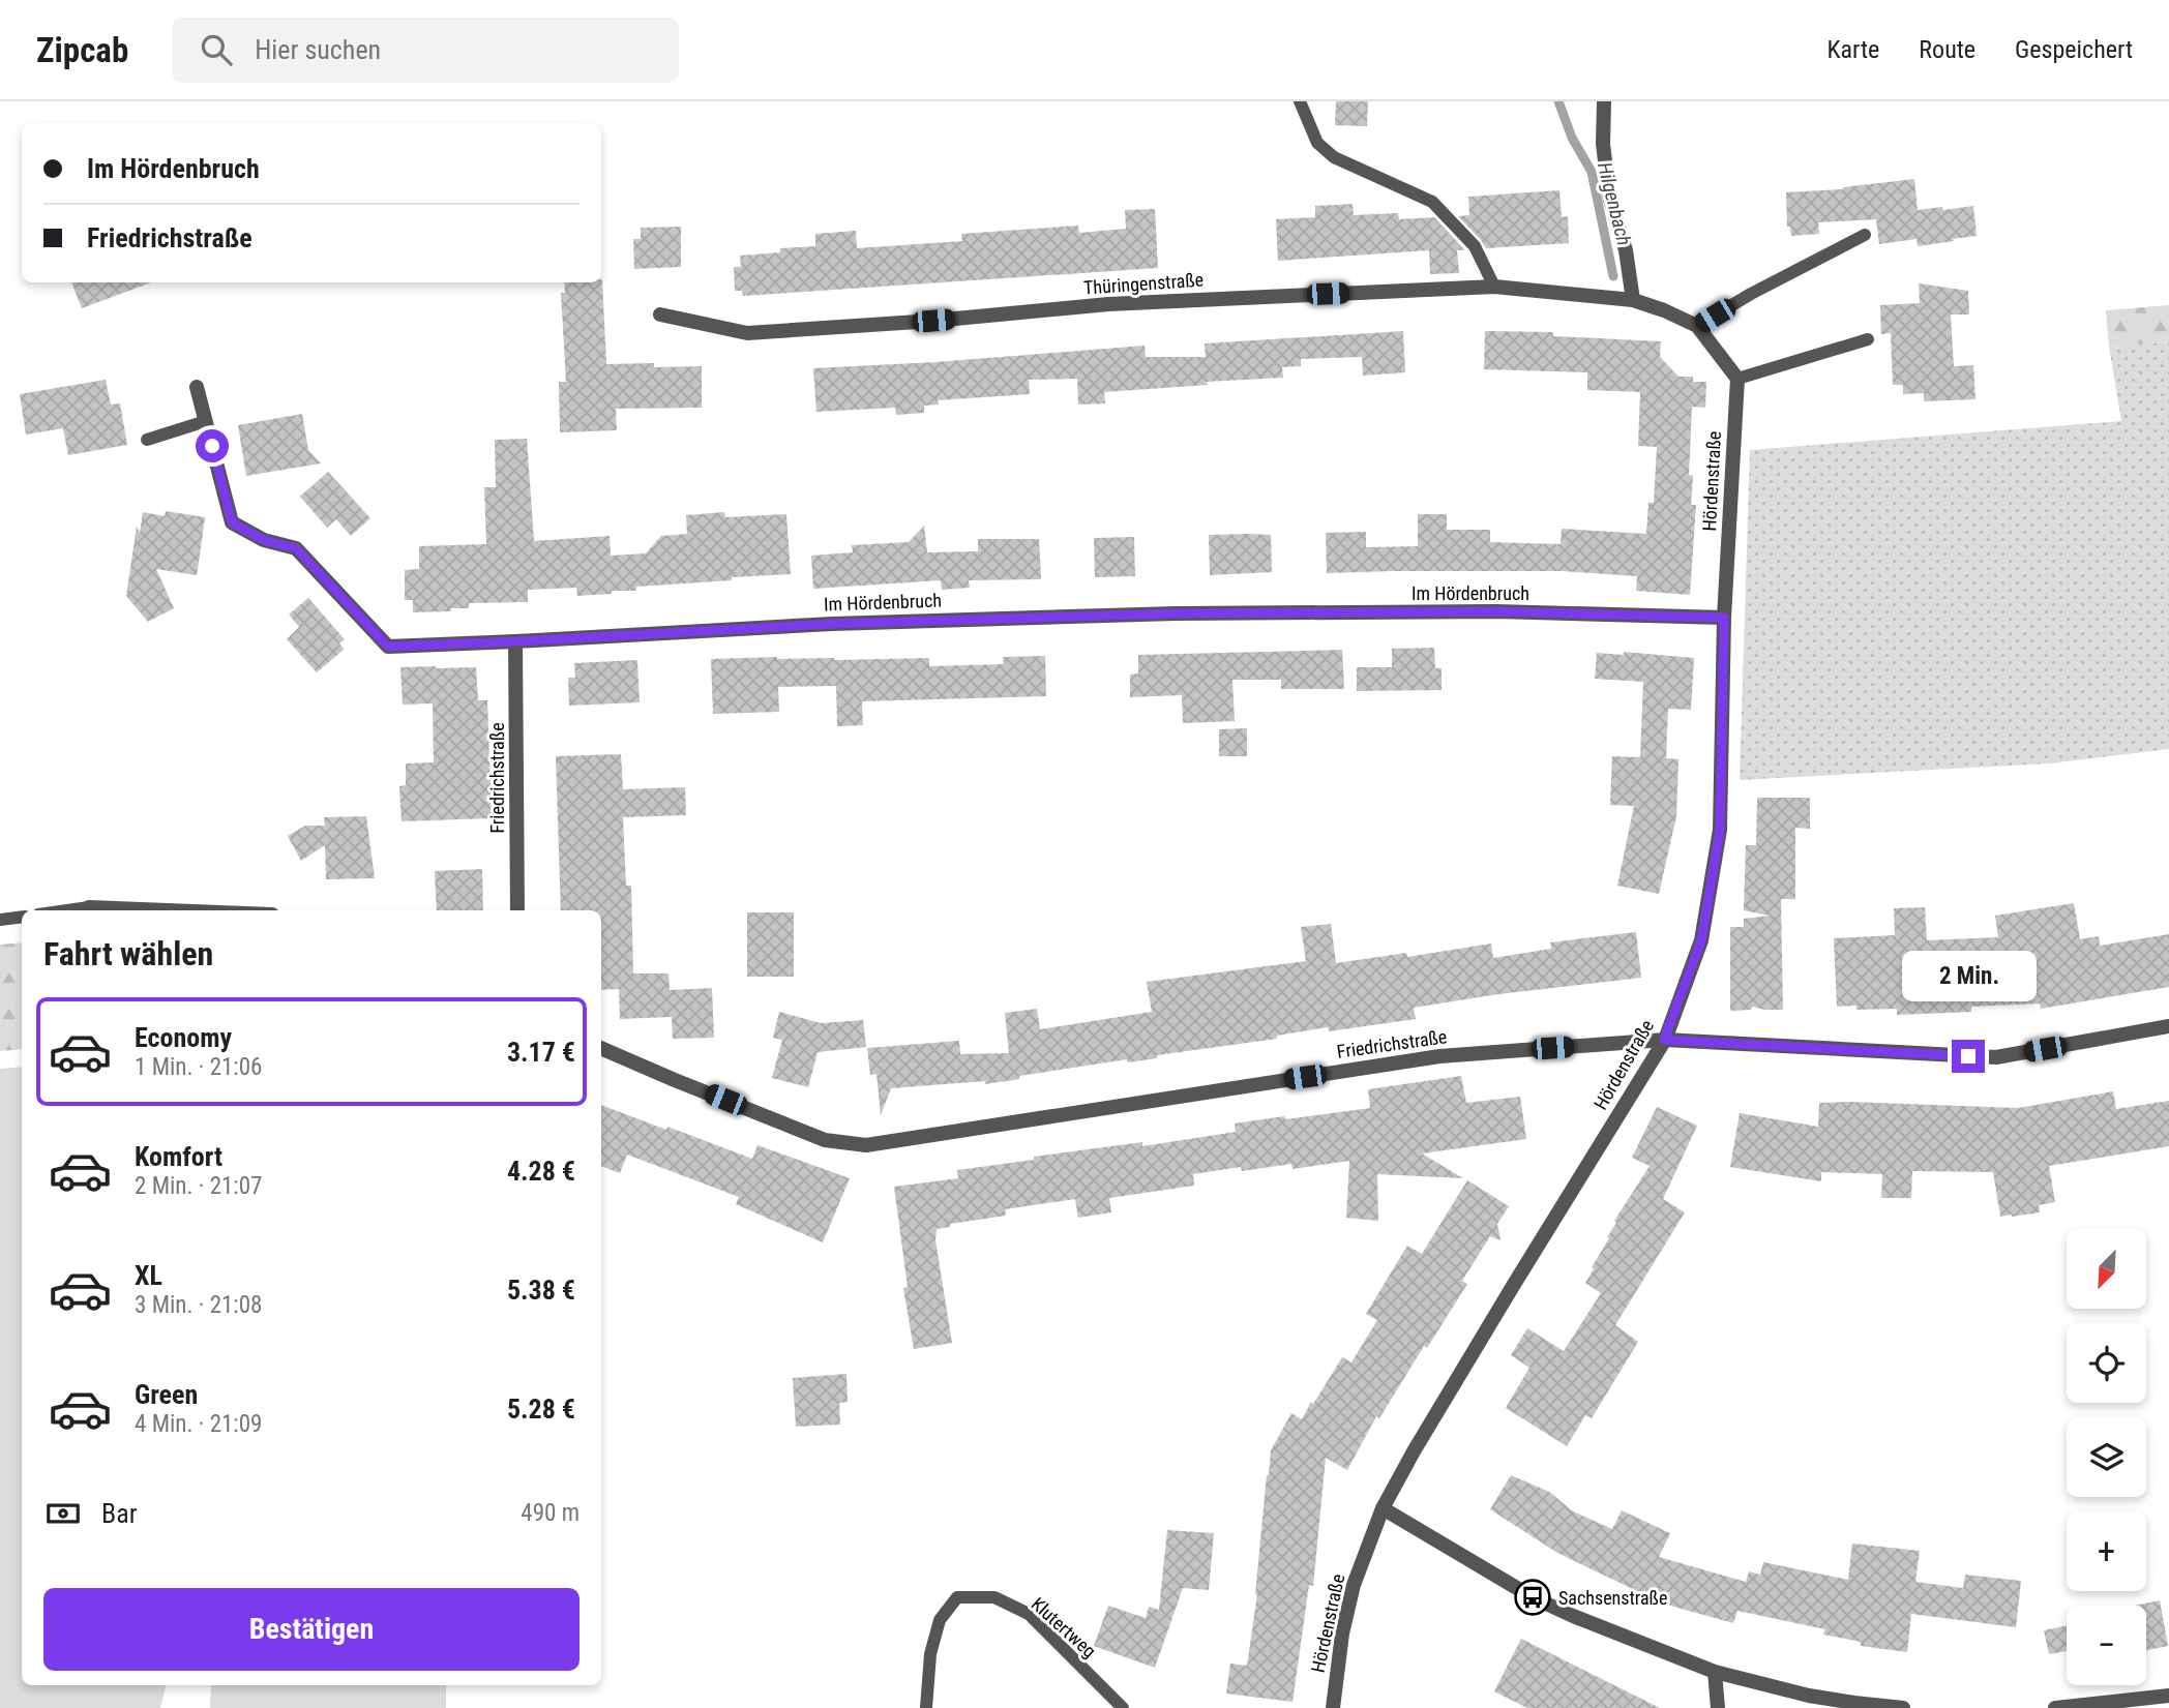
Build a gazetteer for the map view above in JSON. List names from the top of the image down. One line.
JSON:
{"streets":{"street":["Thüringenstraße","Hördenstraße","Im Hördenbruch","Friedrichstraße"],"lane":["Klutertweg"]},"crossings":[["Hördenstraße","Im Hördenbruch"],["Hördenstraße","Friedrichstraße"],["Im Hördenbruch","Friedrichstraße"]],"water":["Hilgenbach"],"places":{"bus stop":["Sachsenstraße"]},"north":"bottom left","page":{"header":"Zipcab","search":"Hier suchen","nav":["Karte","Route","Gespeichert"],"banner":["Im Hördenbruch","Friedrichstraße"],"heading":"Fahrt wählen","bubble":"2 Min.","list":[{"name":"Economy","note":"1 Min. · 21:06","value":"3.17 €"},{"name":"Komfort","note":"2 Min. · 21:07","value":"4.28 €"},{"name":"XL","note":"3 Min. · 21:08","value":"5.38 €"},{"name":"Green","note":"4 Min. · 21:09","value":"5.28 €"}],"map_buttons":["+","−"],"pay":["Bar","490 m"],"buttons":"Bestätigen"}}
